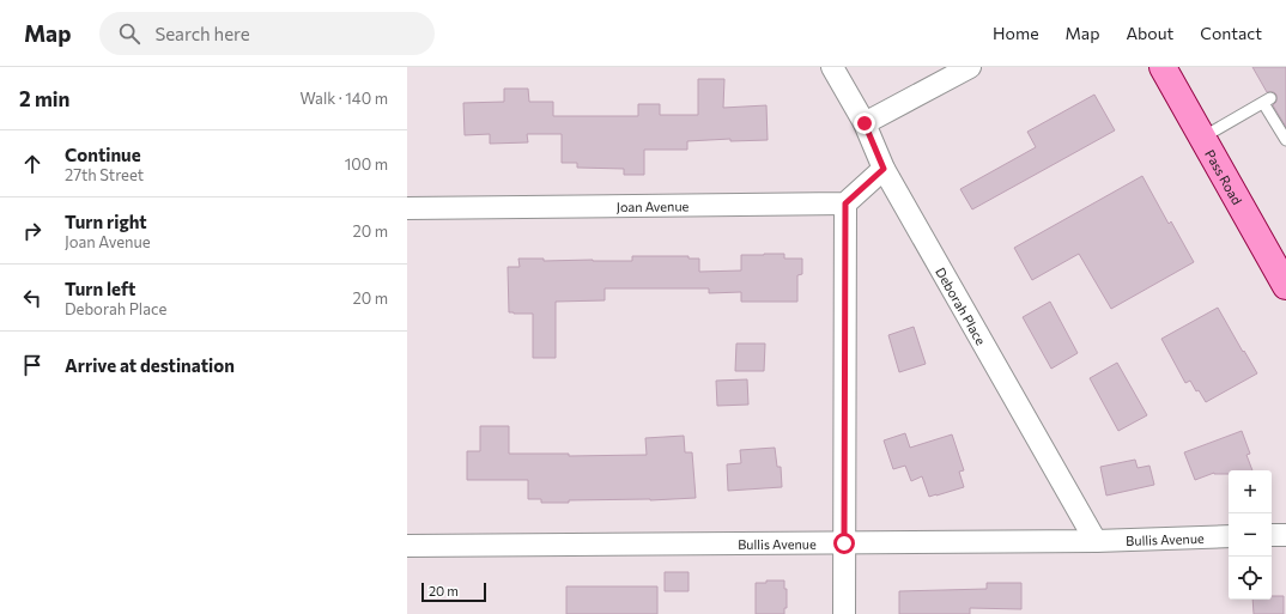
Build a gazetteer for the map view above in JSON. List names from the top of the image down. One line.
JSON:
{"streets":{"main road":["Pass Road"],"street":["Joan Avenue","Deborah Place","Bullis Avenue"]},"crossings":[["Deborah Place","Bullis Avenue"]],"scale_bar":"20 m","page":{"header":"Map","search":"Search here","nav":["Home","Map","About","Contact"],"heading":["2 min","Walk · 140 m"],"list":[["Continue","27th Street","100 m"],["Turn right","Joan Avenue","20 m"],["Turn left","Deborah Place","20 m"],"Arrive at destination"],"map_buttons":["+","−"],"scale":"20 m"}}
